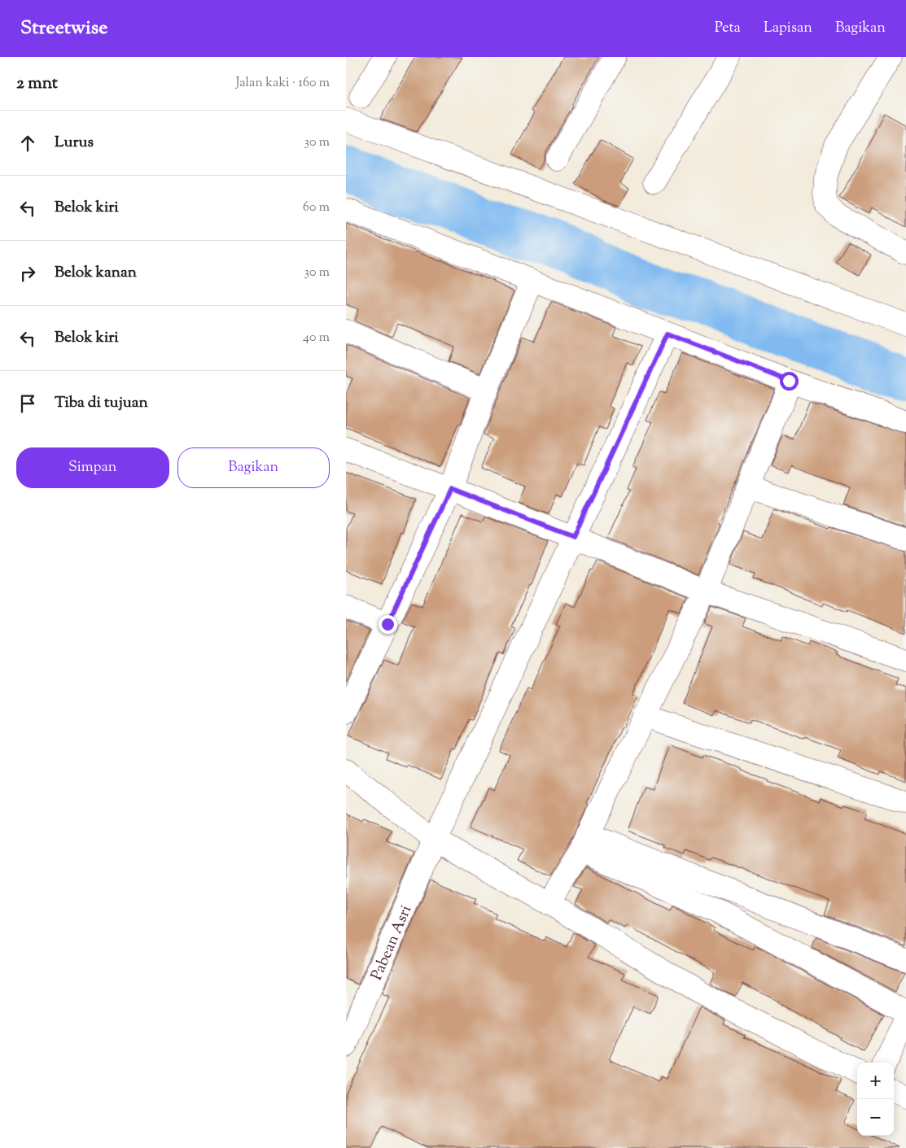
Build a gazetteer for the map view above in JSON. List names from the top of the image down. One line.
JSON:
{"streets":{"street":["Pabean Asri"]},"page":{"header":"Streetwise","nav":["Peta","Lapisan","Bagikan"],"heading":["2 mnt","Jalan kaki · 160 m"],"list":[["Lurus","30 m"],["Belok kiri","60 m"],["Belok kanan","30 m"],["Belok kiri","40 m"],"Tiba di tujuan"],"buttons":["Simpan","Bagikan"],"map_buttons":["+","−"]}}
